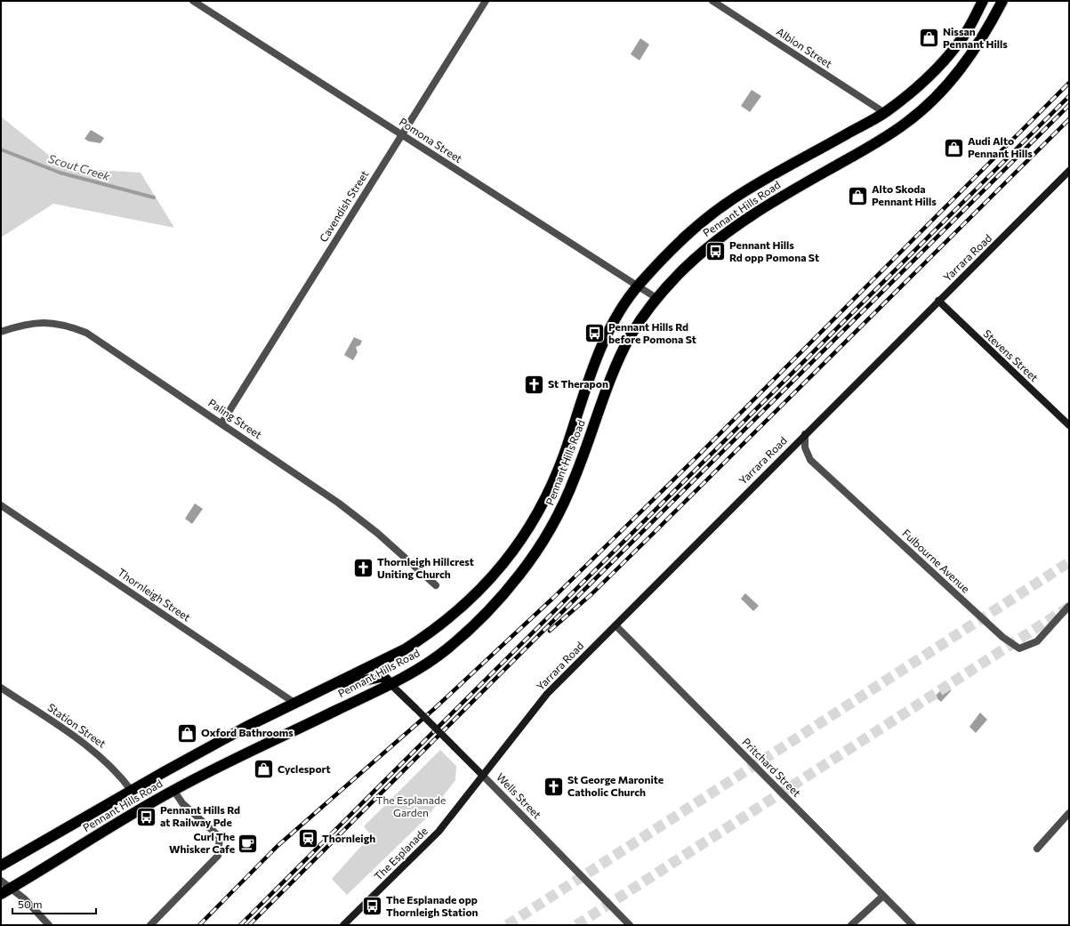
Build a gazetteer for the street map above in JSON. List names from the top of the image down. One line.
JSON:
{"streets":{"highway":["Pennant Hills Road"],"main road":["Yarrara Road","Stevens Street","Wells Street","The Esplanade"],"street":["Albion Street","Pomona Street","Cavendish Street","Paling Street","Fulbourne Avenue","Thornleigh Street","Station Street","Pritchard Street"]},"crossings":[["Albion Street","Pennant Hills Road"],["Pomona Street","Cavendish Street"],["Pomona Street","Pennant Hills Road"],["Cavendish Street","Paling Street"],["Pennant Hills Road","Thornleigh Street"],["Pennant Hills Road","Station Street"],["Pennant Hills Road","Wells Street"],["Yarrara Road","Stevens Street"],["Yarrara Road","Fulbourne Avenue"],["Yarrara Road","Pritchard Street"],["Yarrara Road","Wells Street"],["Yarrara Road","The Esplanade"],["Wells Street","The Esplanade"]],"water":["Scout Creek"],"parks":["The Esplanade Garden"],"places":{"shop":["Nissan Pennant Hills","Audi Alto Pennant Hills","Alto Skoda Pennant Hills","Oxford Bathrooms","Cyclesport"],"bus stop":["Pennant Hills Rd opp Pomona St","Pennant Hills Rd before Pomona St","Pennant Hills Rd at Railway Pde","The Esplanade opp Thornleigh Station"],"church":["St Therapon","Thornleigh Hillcrest Uniting Church","St George Maronite Catholic Church"],"station":["Thornleigh"],"cafe":["Curl The Whisker Cafe"]},"scale_bar":"50 m"}
